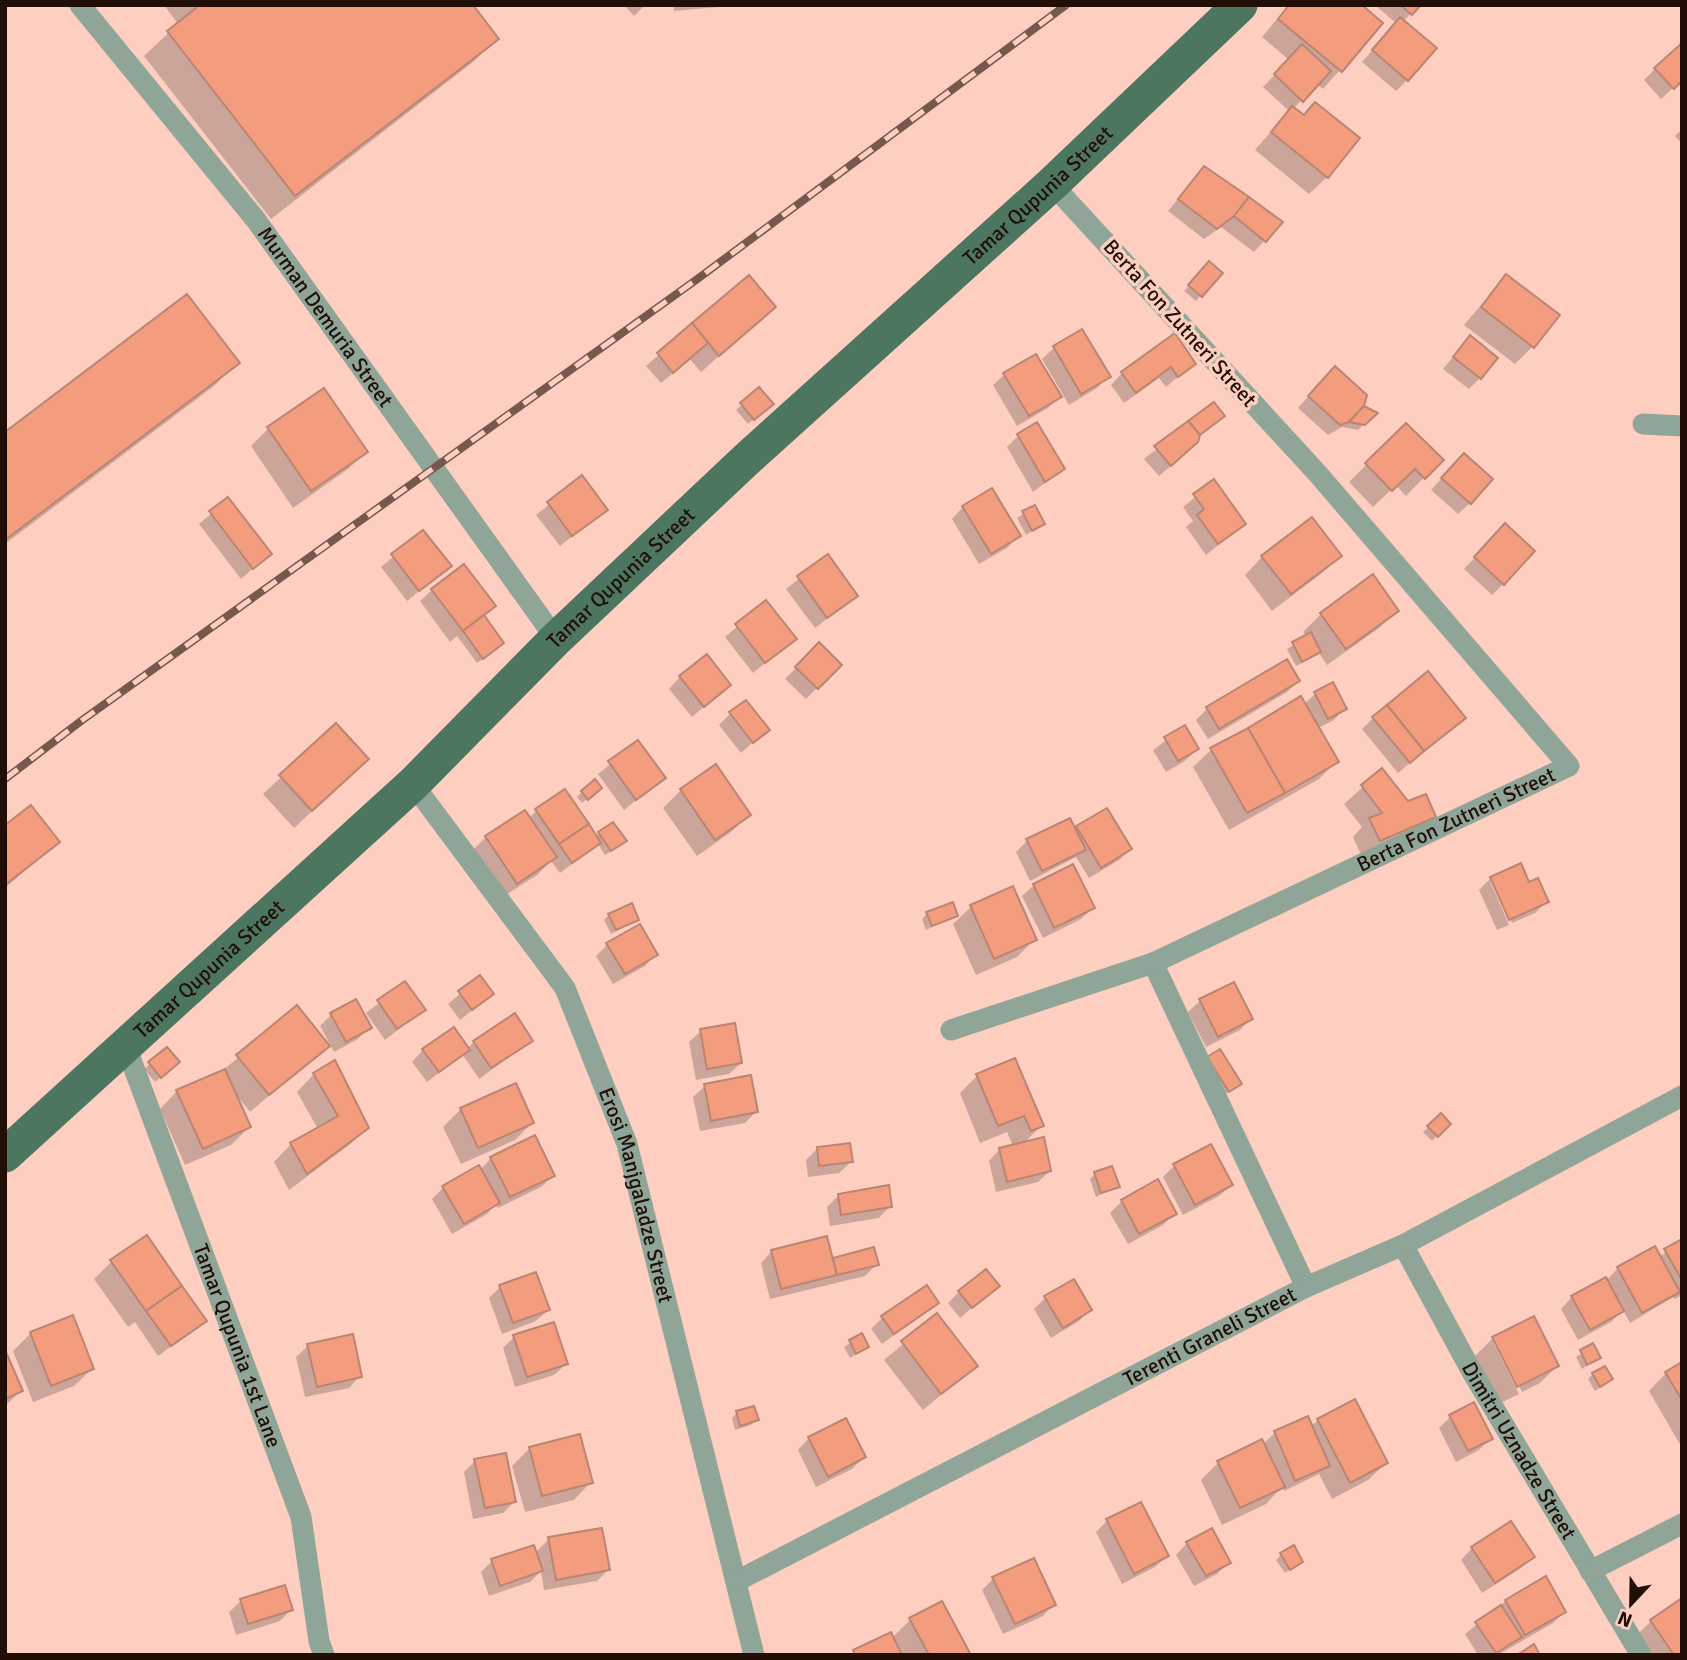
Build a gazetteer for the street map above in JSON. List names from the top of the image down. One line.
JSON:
{"streets":{"main road":["Tamar Qupunia Street"],"street":["Murman Demuria Street","Berta Fon Zutneri Street","Erosi Manjgaladze Street","Terenti Graneli Street","Tamar Qupunia 1st Lane","Dimitri Uznadze Street"]},"crossings":[["Tamar Qupunia Street","Murman Demuria Street"],["Tamar Qupunia Street","Berta Fon Zutneri Street"],["Tamar Qupunia Street","Erosi Manjgaladze Street"],["Tamar Qupunia Street","Tamar Qupunia 1st Lane"],["Erosi Manjgaladze Street","Terenti Graneli Street"],["Terenti Graneli Street","Dimitri Uznadze Street"]],"north":"bottom"}
